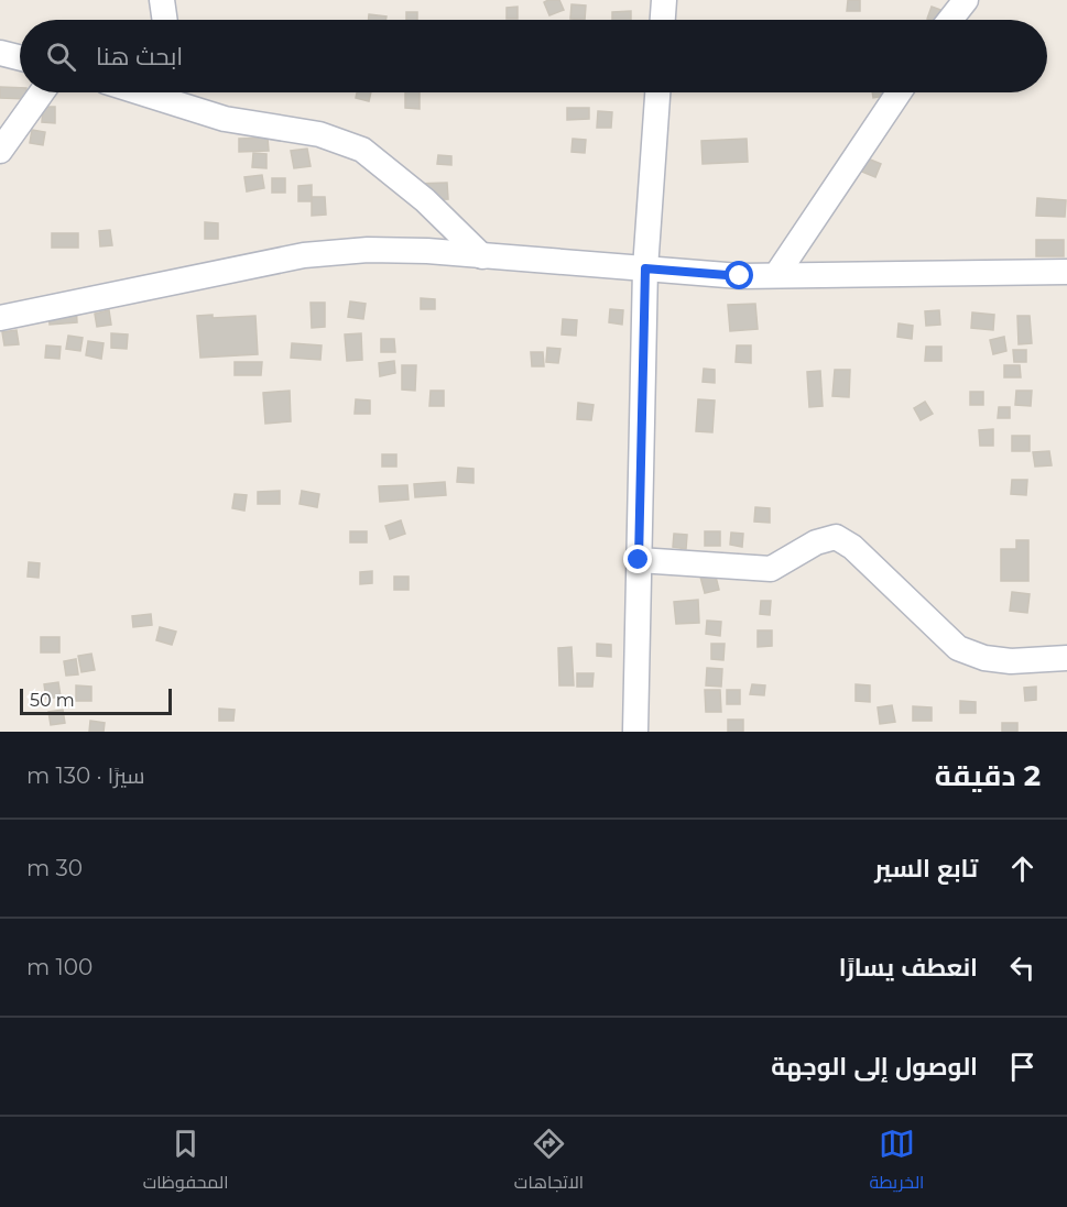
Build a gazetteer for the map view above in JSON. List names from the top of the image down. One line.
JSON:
{"scale_bar":"50 m","page":{"search":"ابحث هنا","scale":"50 m","heading":["2 دقيقة","سيرًا · 130 m"],"list":[["تابع السير","30 m"],["انعطف يسارًا","100 m"],"الوصول إلى الوجهة"],"nav":["الخريطة","الاتجاهات","المحفوظات"]}}
